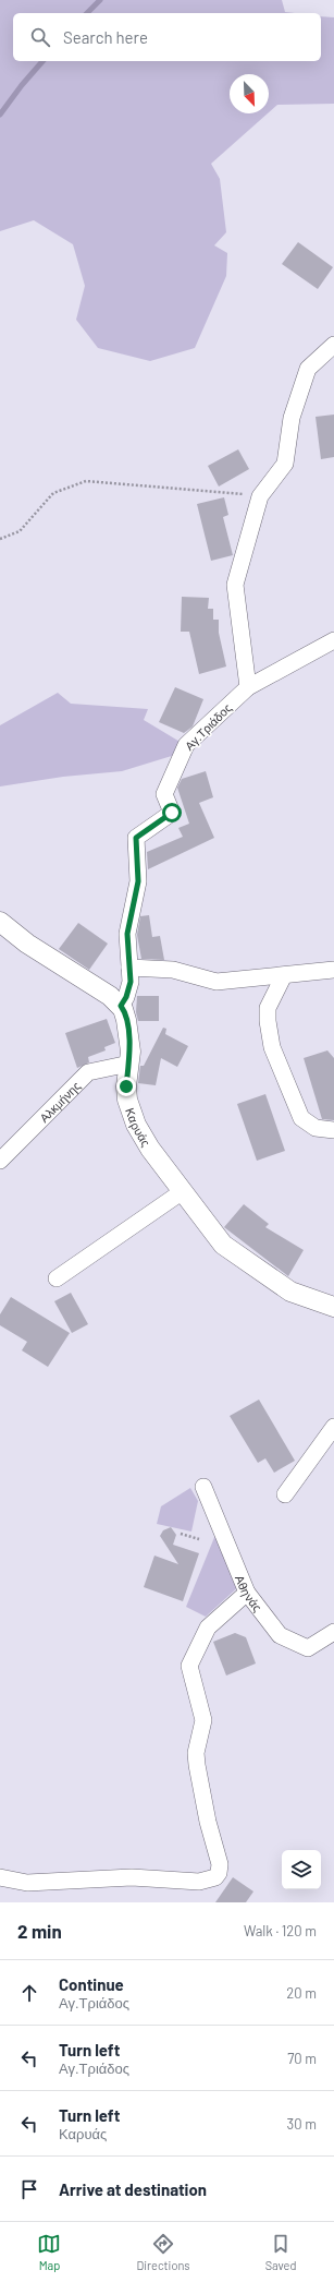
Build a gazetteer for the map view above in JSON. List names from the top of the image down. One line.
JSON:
{"streets":{"street":["Αγ.Τριάδος","Αλκμήνης","Καρυάς","Αθηνάς"]},"crossings":[["Αγ.Τριάδος","Καρυάς"],["Αλκμήνης","Καρυάς"]],"north":"bottom right","page":{"search":"Search here","heading":["2 min","Walk · 120 m"],"list":[["Continue","Αγ.Τριάδος","20 m"],["Turn left","Αγ.Τριάδος","70 m"],["Turn left","Καρυάς","30 m"],"Arrive at destination"],"nav":["Map","Directions","Saved"]}}
